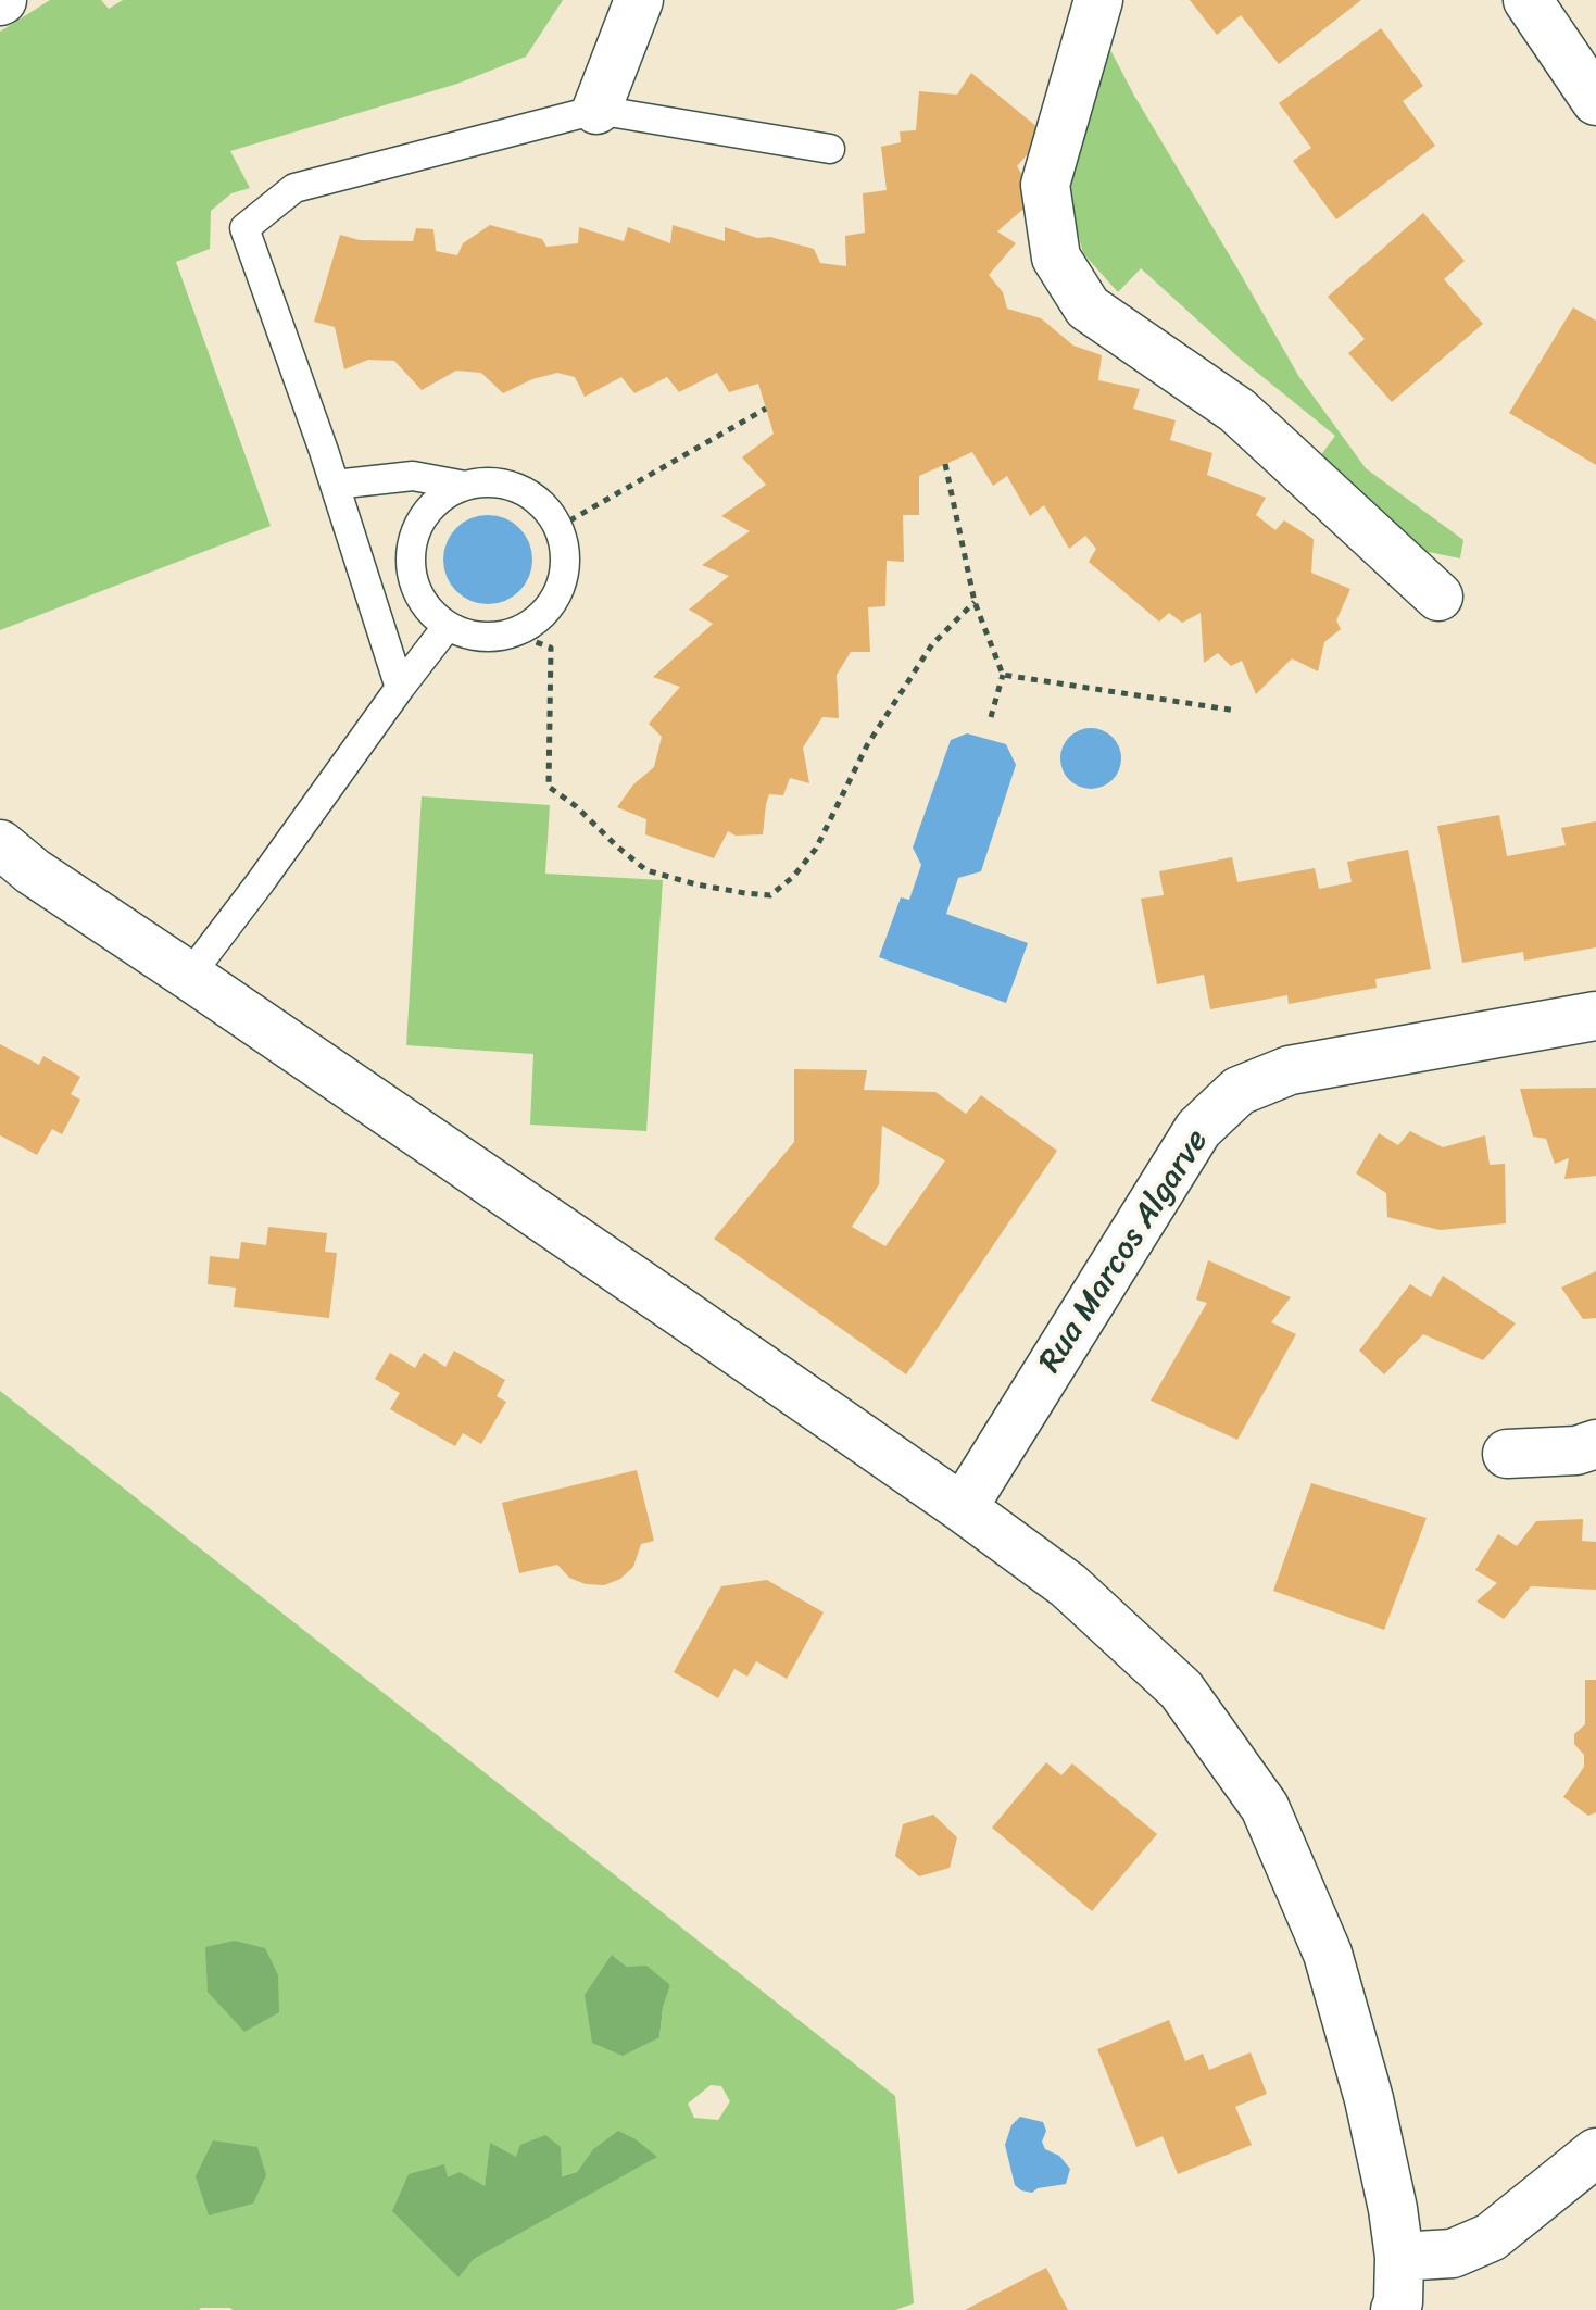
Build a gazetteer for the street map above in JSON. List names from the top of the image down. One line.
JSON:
{"streets":{"street":["Rua Marcos Algarve"]}}
